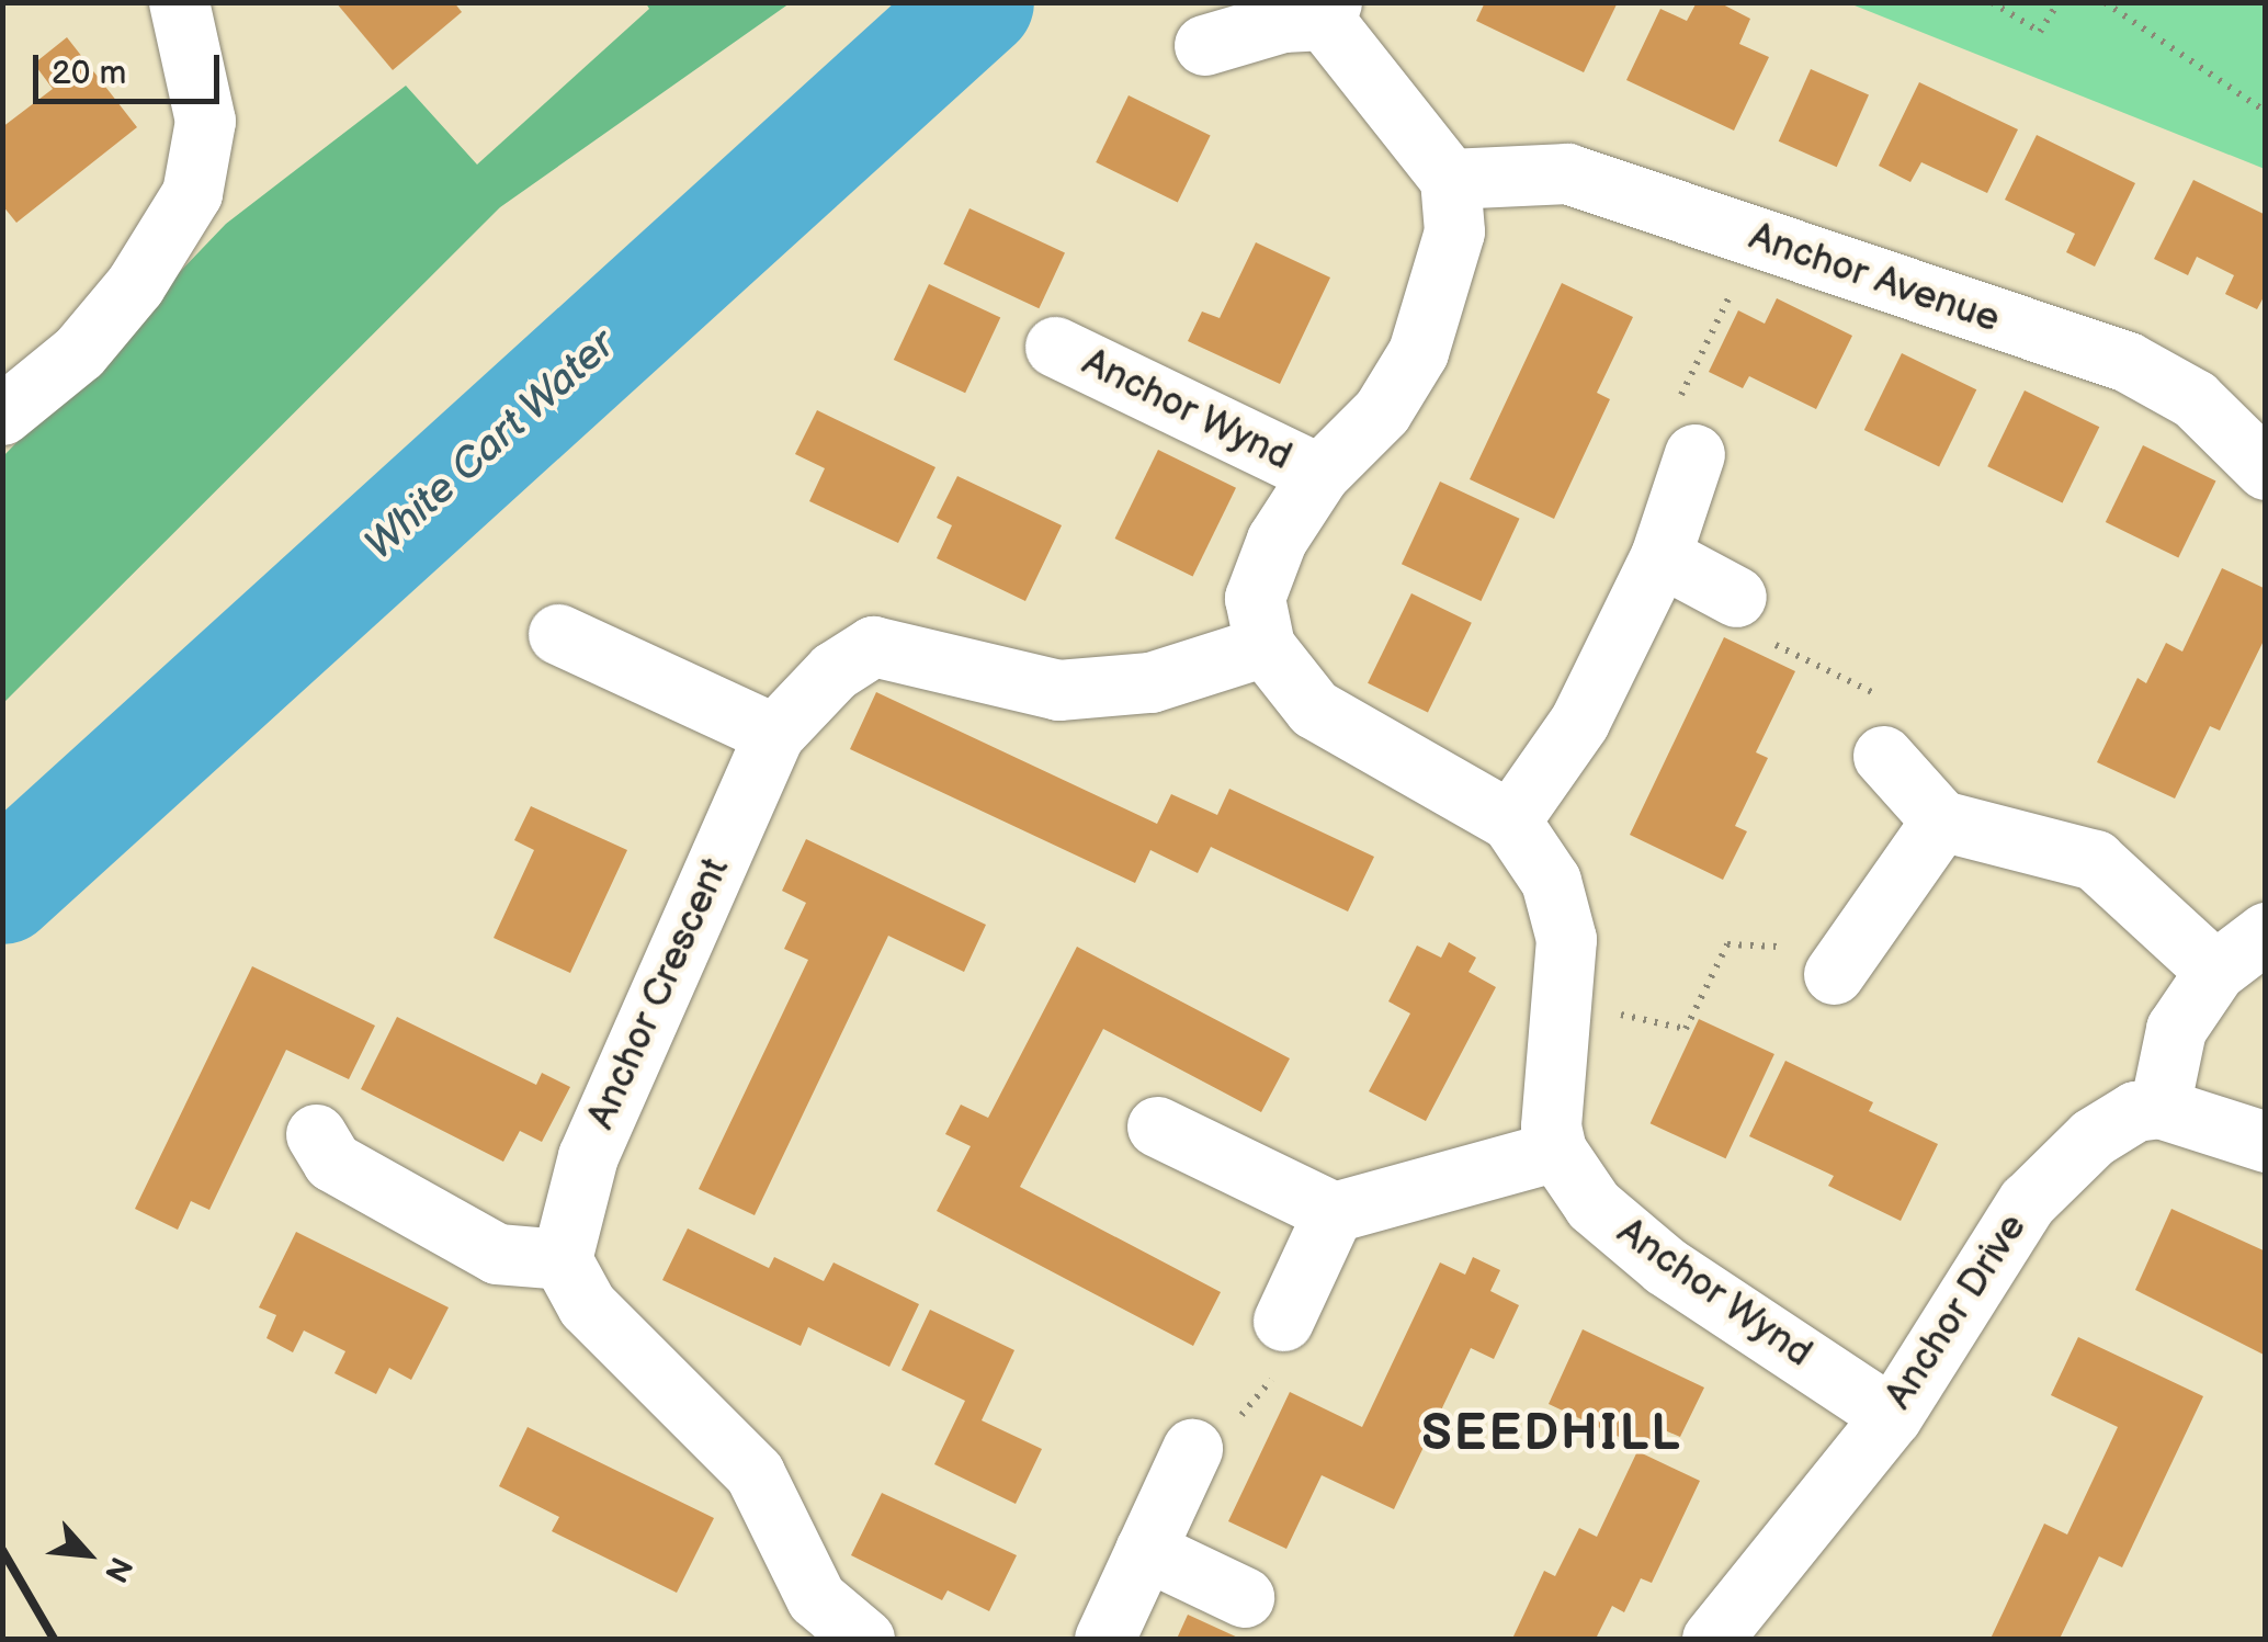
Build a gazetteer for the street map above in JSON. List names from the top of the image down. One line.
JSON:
{"streets":{"street":["Anchor Avenue","Anchor Wynd","Anchor Crescent","Anchor Drive"]},"crossings":[["Anchor Avenue","Anchor Wynd"],["Anchor Wynd","Anchor Crescent"],["Anchor Wynd","Anchor Drive"]],"districts":["SEEDHILL"],"water":["White Cart Water"],"scale_bar":"20 m","north":"bottom right"}
